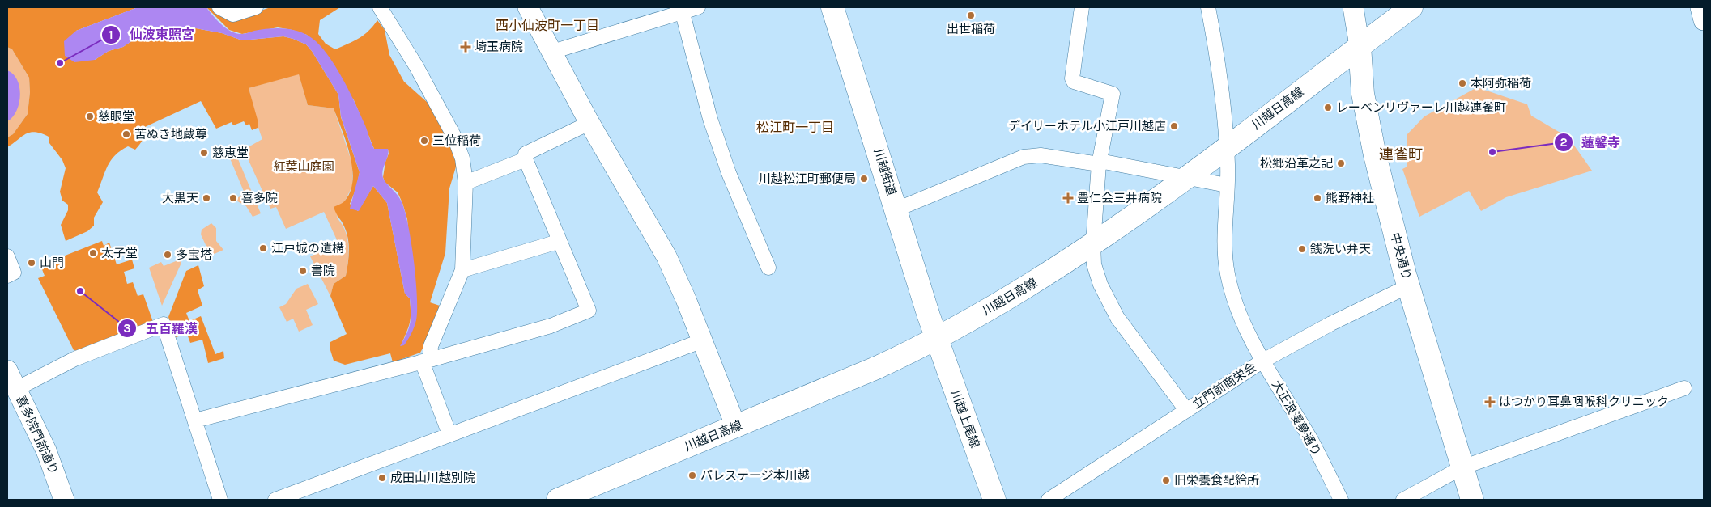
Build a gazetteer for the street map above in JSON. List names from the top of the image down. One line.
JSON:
{"streets":{"main road":["川越日高線","川越街道","中央通り","川越上尾線"],"street":["立門前商栄会","大正浪漫夢通り","喜多院門前通り"]},"crossings":[["川越日高線","川越街道"],["川越日高線","中央通り"],["川越日高線","大正浪漫夢通り"],["川越日高線","川越上尾線"],["川越街道","川越上尾線"],["中央通り","立門前商栄会"],["立門前商栄会","大正浪漫夢通り"]],"districts":["西小仙波町一丁目","松江町一丁目","連雀町"],"parks":["紅葉山庭園"],"places":{"other":["出世稲荷","仙波東照宮","本阿弥稲荷","レーベンリヴァーレ川越連雀町","慈眼堂","デイリーホテル小江戸川越店","苦ぬき地蔵尊","三位稲荷","蓮馨寺","慈恵堂","松郷沿革之記","川越松江町郵便局","大黒天","喜多院","熊野神社","江戸城の遺構","銭洗い弁天","太子堂","多宝塔","山門","書院","五百羅漢","パレステージ本川越","成田山川越別院","旧栄養食配給所"],"health":["埼玉病院","豊仁会三井病院","はつかり耳鼻咽喉科クリニック"]}}
